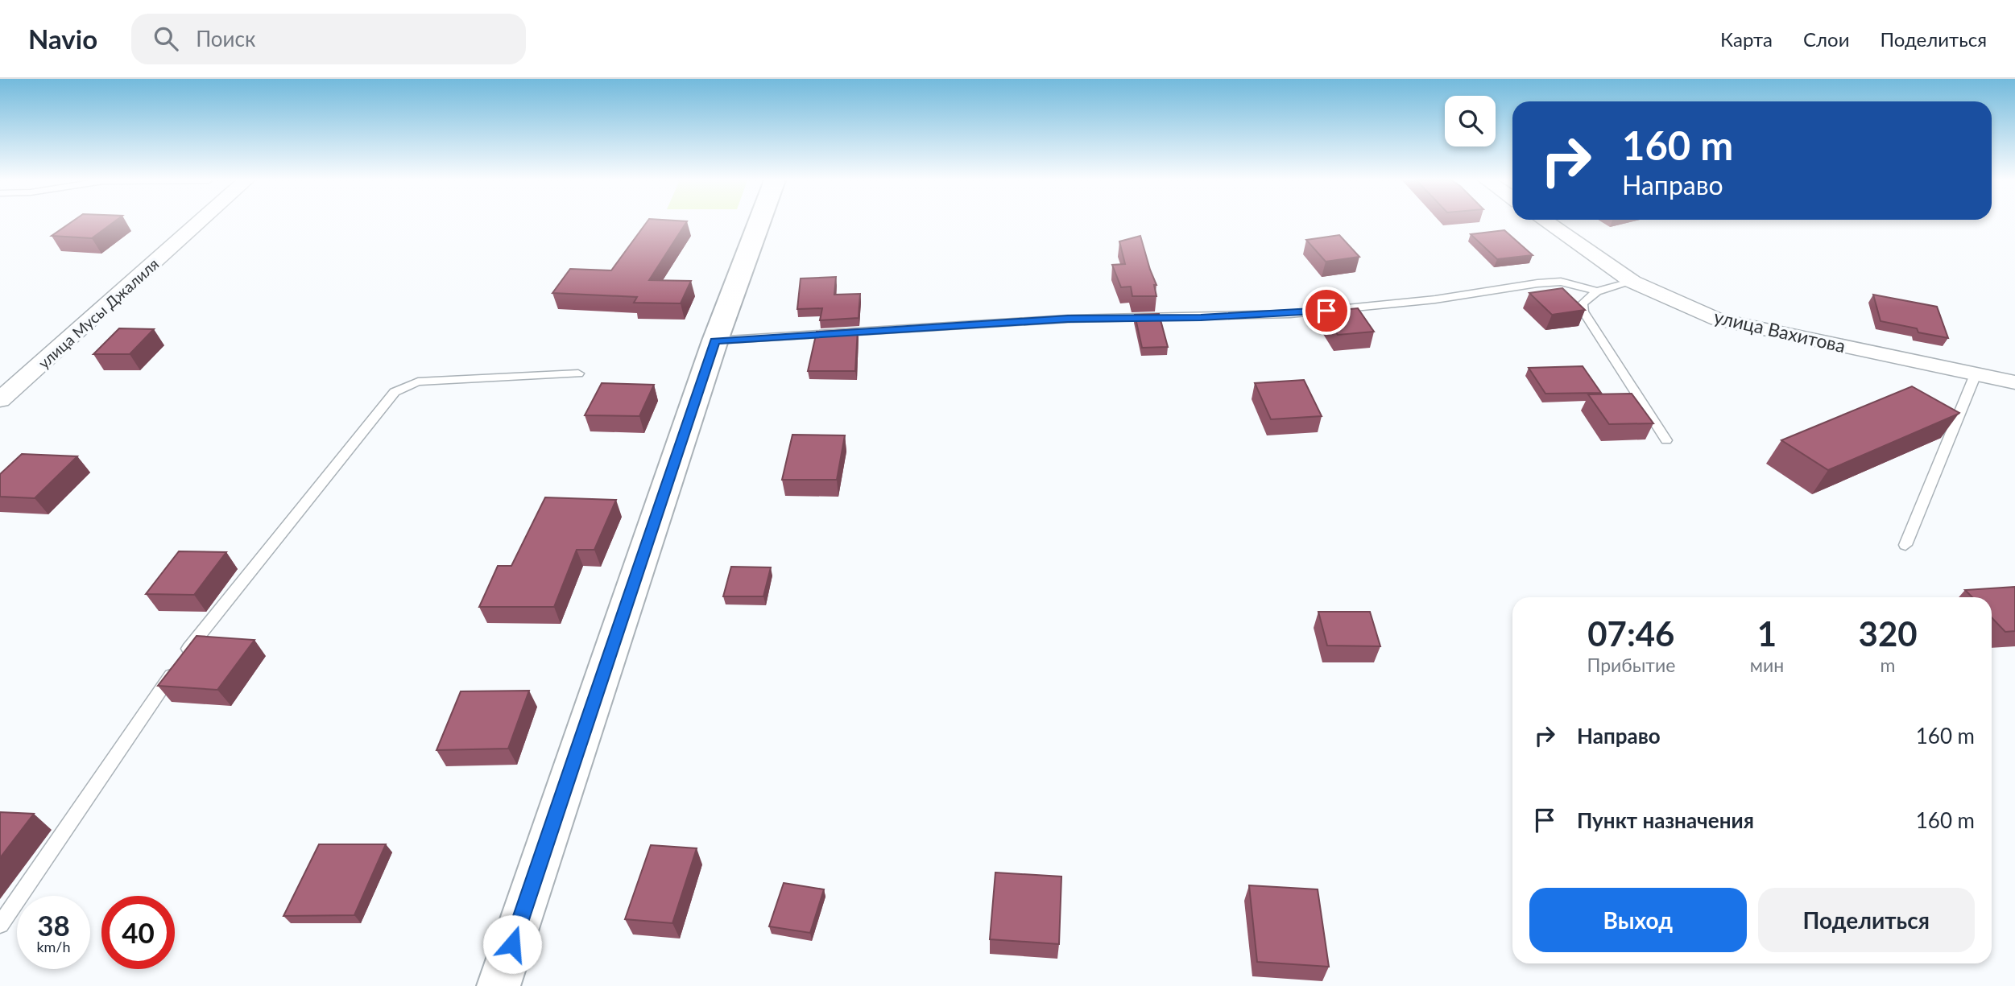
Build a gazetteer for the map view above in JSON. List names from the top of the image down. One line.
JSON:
{"streets":{"street":["улица Мусы Джалиля","улица Вахитова"]},"page":{"header":"Navio","search":"Поиск","nav":["Карта","Слои","Поделиться"],"turn":["160 m","Направо"],"eta":["07:46","Прибытие","1","мин","320","m"],"list":[{"name":"Направо","value":"160 m"},{"name":"Пункт назначения","value":"160 m"}],"buttons":["Выход","Поделиться"],"speed":"38 km/h","limit":"40"}}
